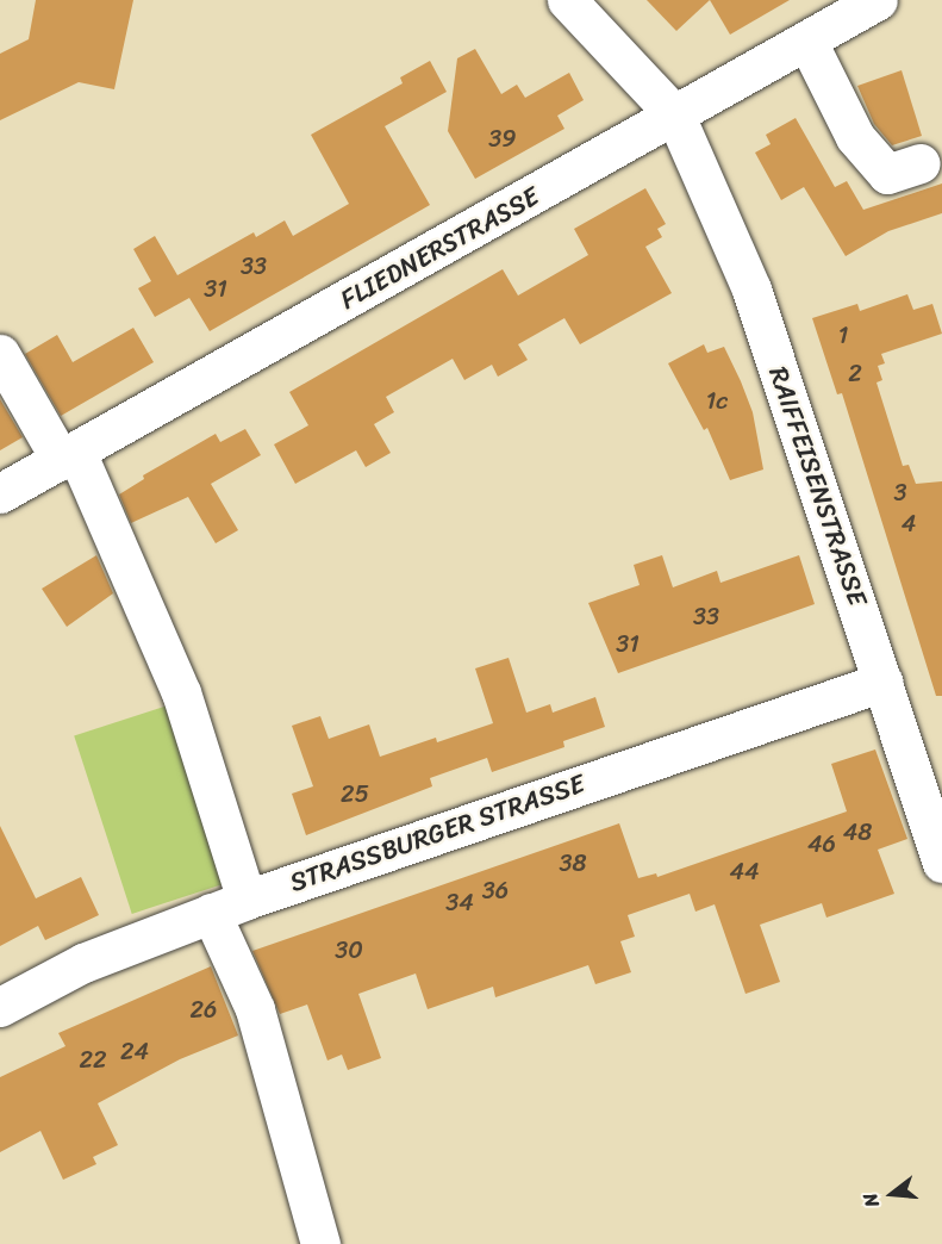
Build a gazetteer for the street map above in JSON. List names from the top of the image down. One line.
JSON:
{"streets":{"street":["FLIEDNERSTRASSE","RAIFFEISENSTRASSE","STRASSBURGER STRASSE"]},"crossings":[["FLIEDNERSTRASSE","RAIFFEISENSTRASSE"],["RAIFFEISENSTRASSE","STRASSBURGER STRASSE"]],"house_numbers":["39","33","31","1","2","1c","3","4","33","31","25","48","46","38","44","36","34","30","26","24","22"],"north":"left"}
